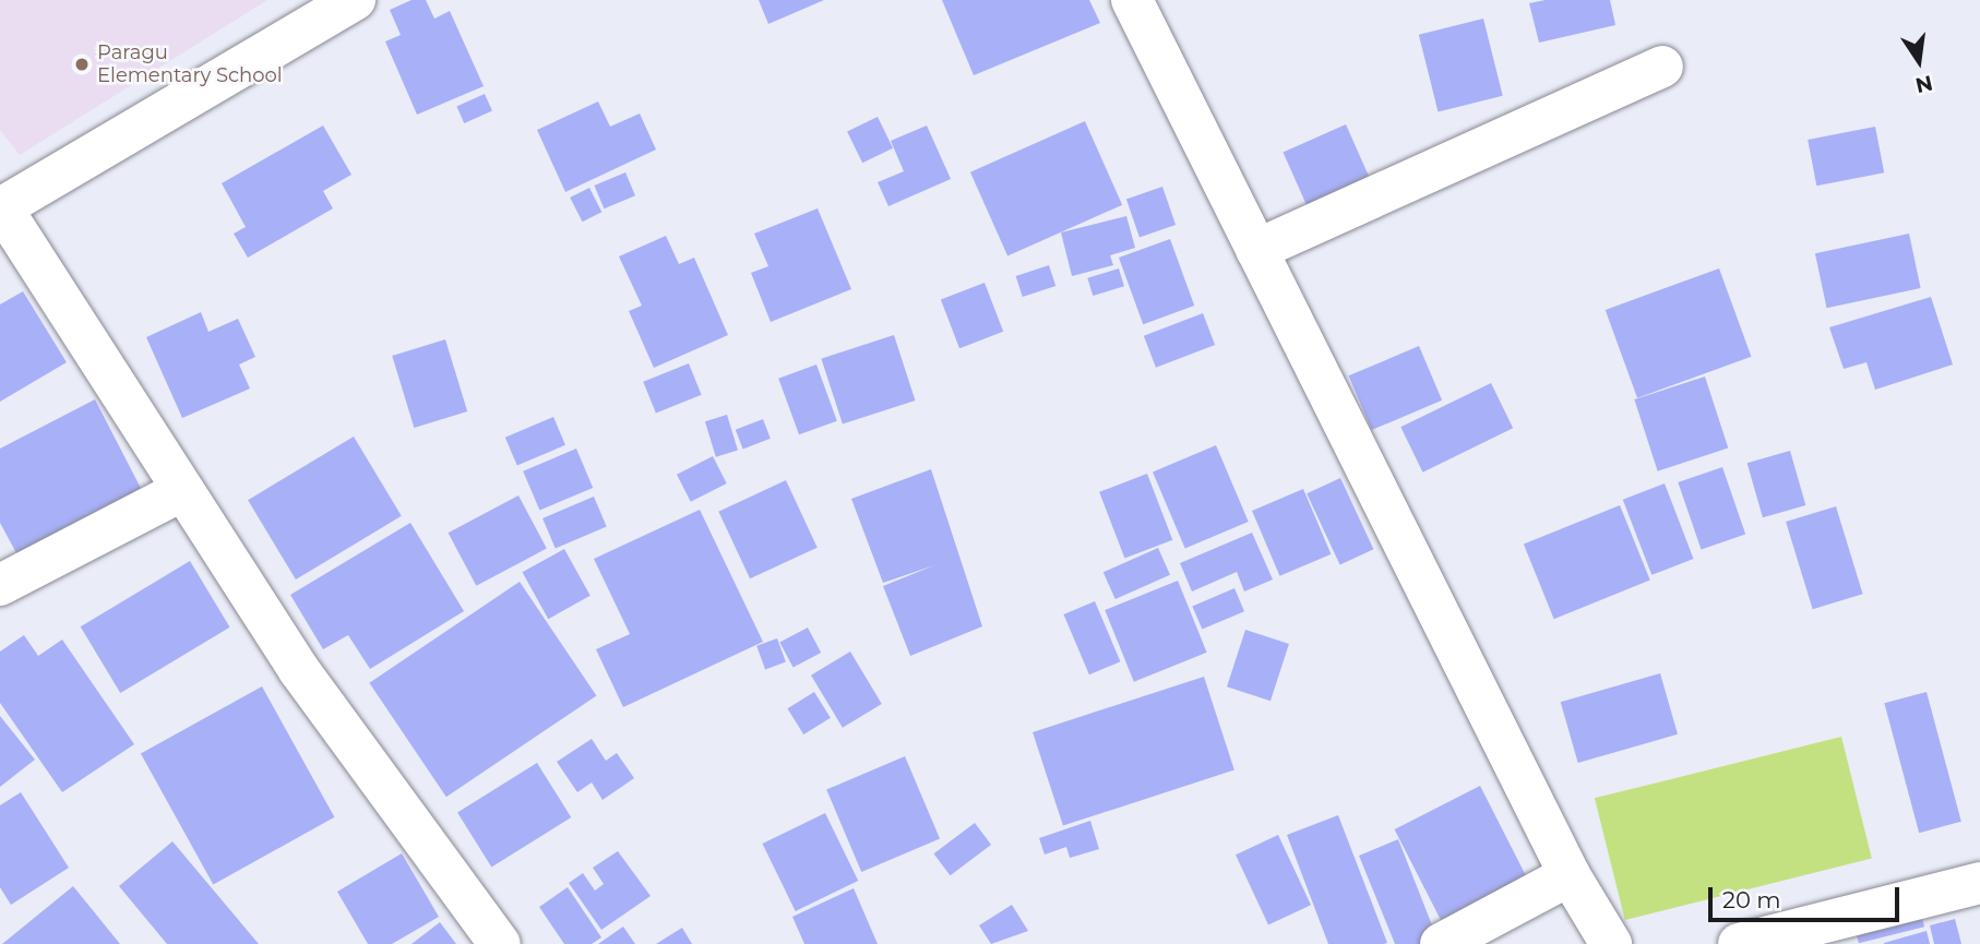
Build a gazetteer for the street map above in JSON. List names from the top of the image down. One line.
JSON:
{"places":["Paragu Elementary School"],"scale_bar":"20 m","north":"bottom"}
